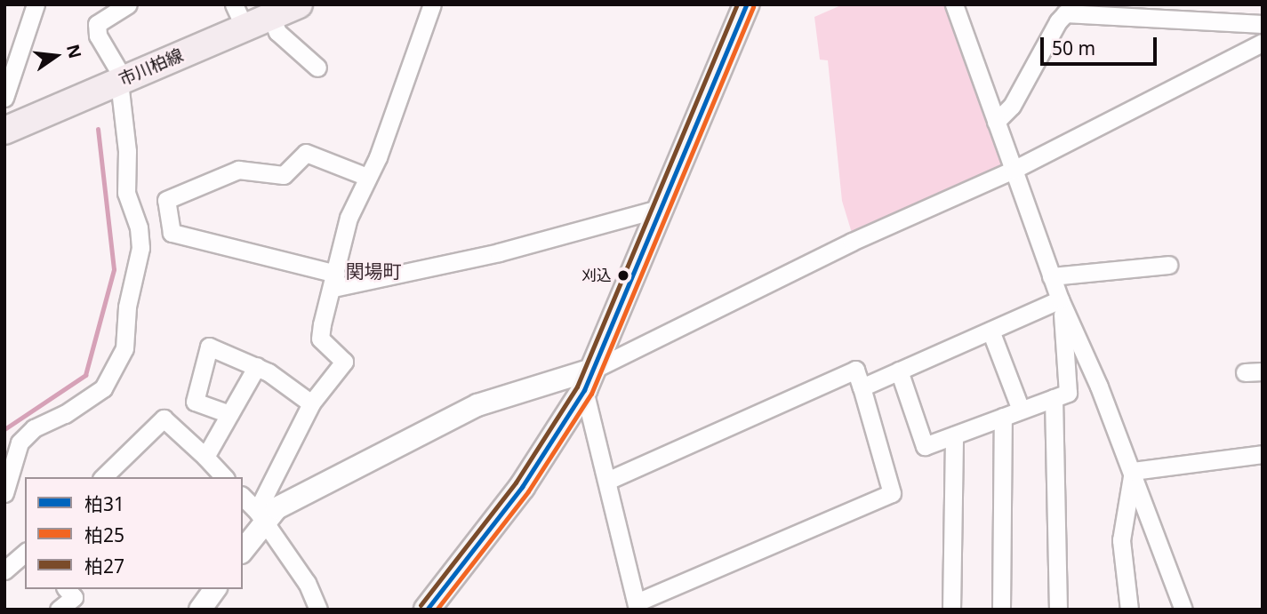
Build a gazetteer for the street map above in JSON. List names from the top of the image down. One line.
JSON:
{"streets":{"main road":["市川柏線"]},"districts":["関場町"],"places":["刈込"],"lines":["transit line 柏31","transit line 柏27","transit line 柏25"],"legend":["柏31","柏25","柏27"],"scale_bar":"50 m","north":"right"}
